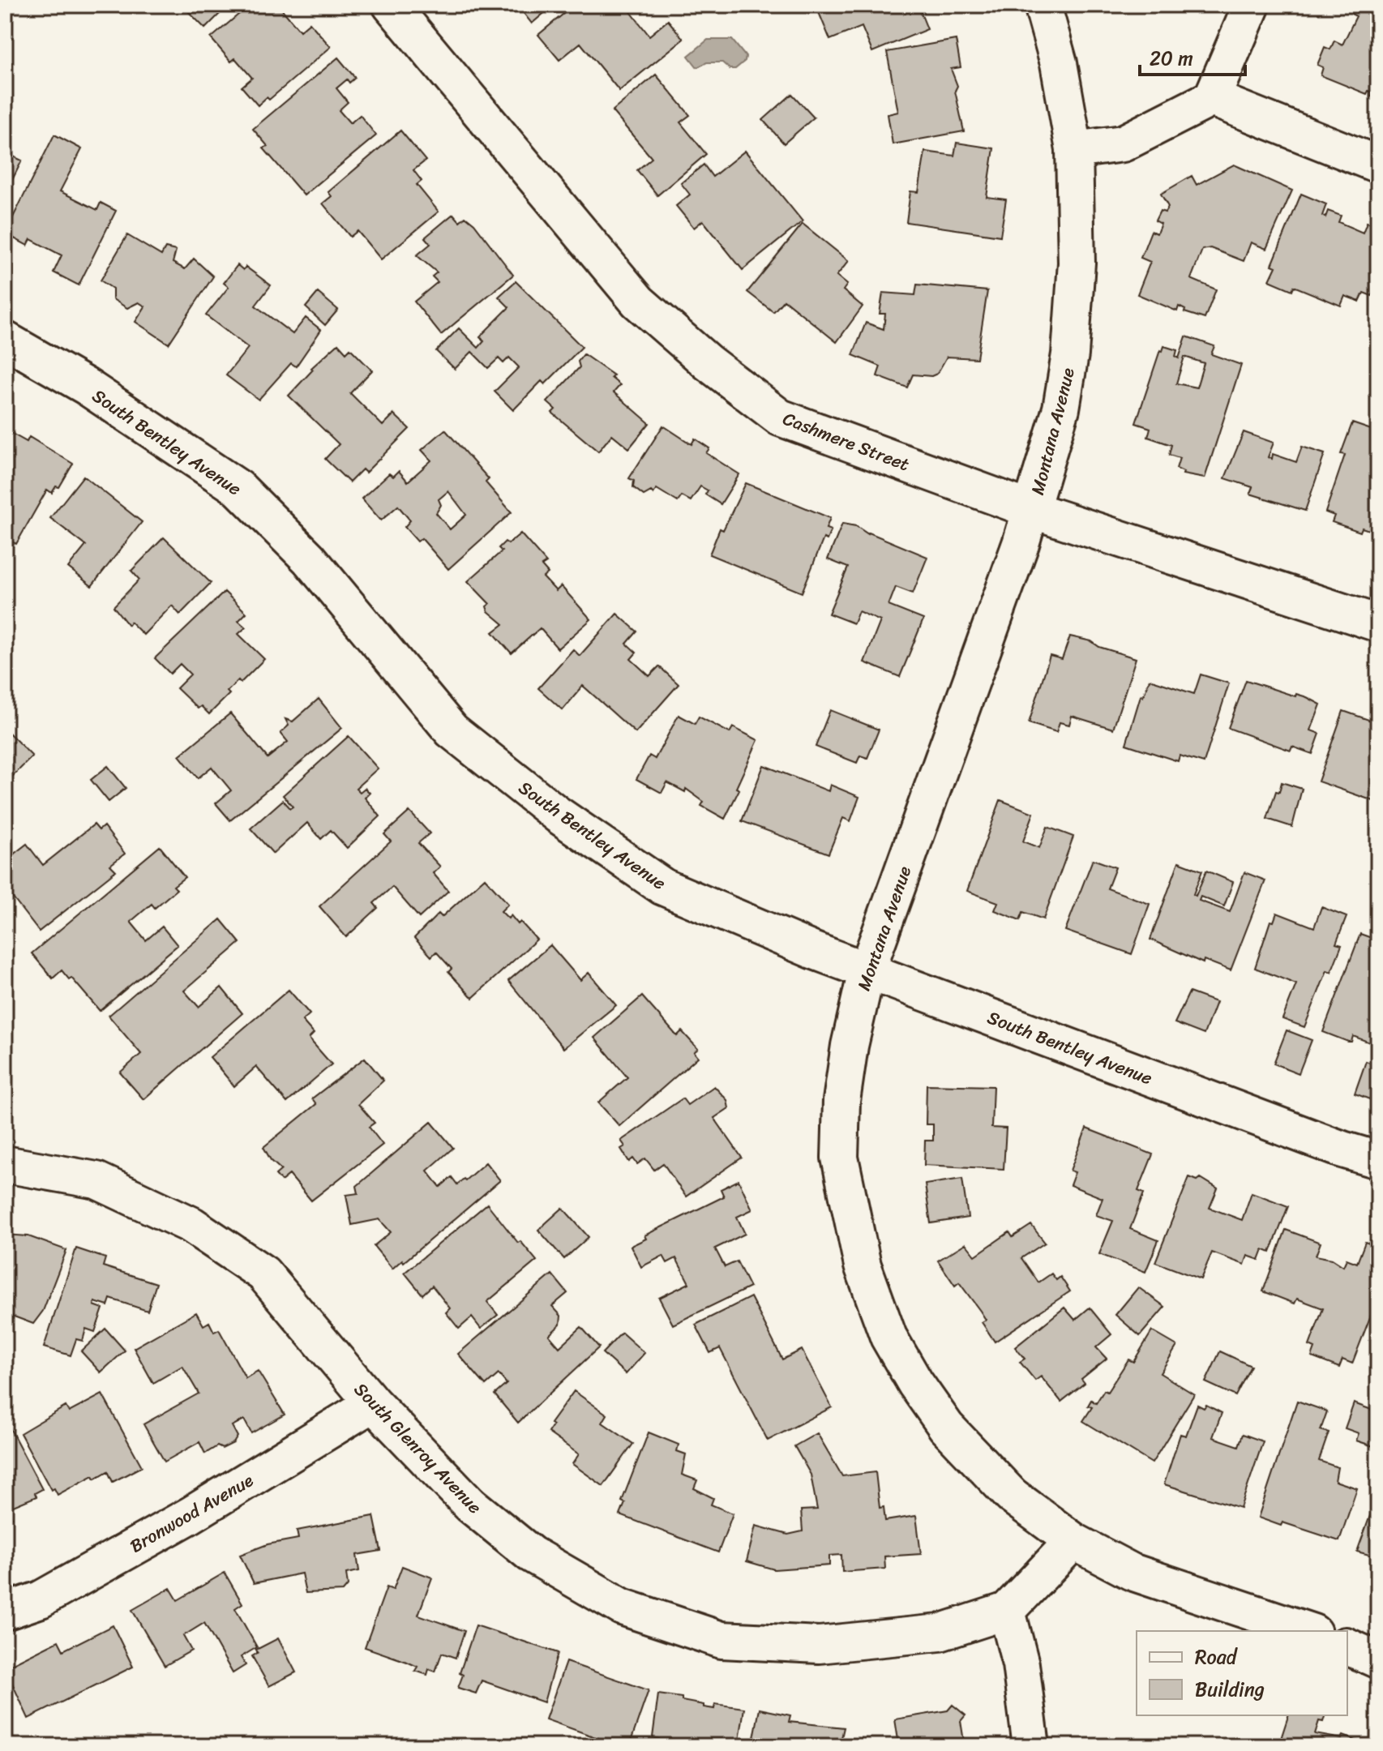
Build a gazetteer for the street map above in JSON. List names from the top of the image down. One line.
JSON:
{"streets":{"street":["Montana Avenue","Cashmere Street","South Bentley Avenue","South Glenroy Avenue","Bronwood Avenue"]},"crossings":[["Montana Avenue","Cashmere Street"],["Montana Avenue","South Bentley Avenue"],["Montana Avenue","South Glenroy Avenue"],["South Glenroy Avenue","Bronwood Avenue"]],"legend":["Road","Building"],"scale_bar":"20 m"}
